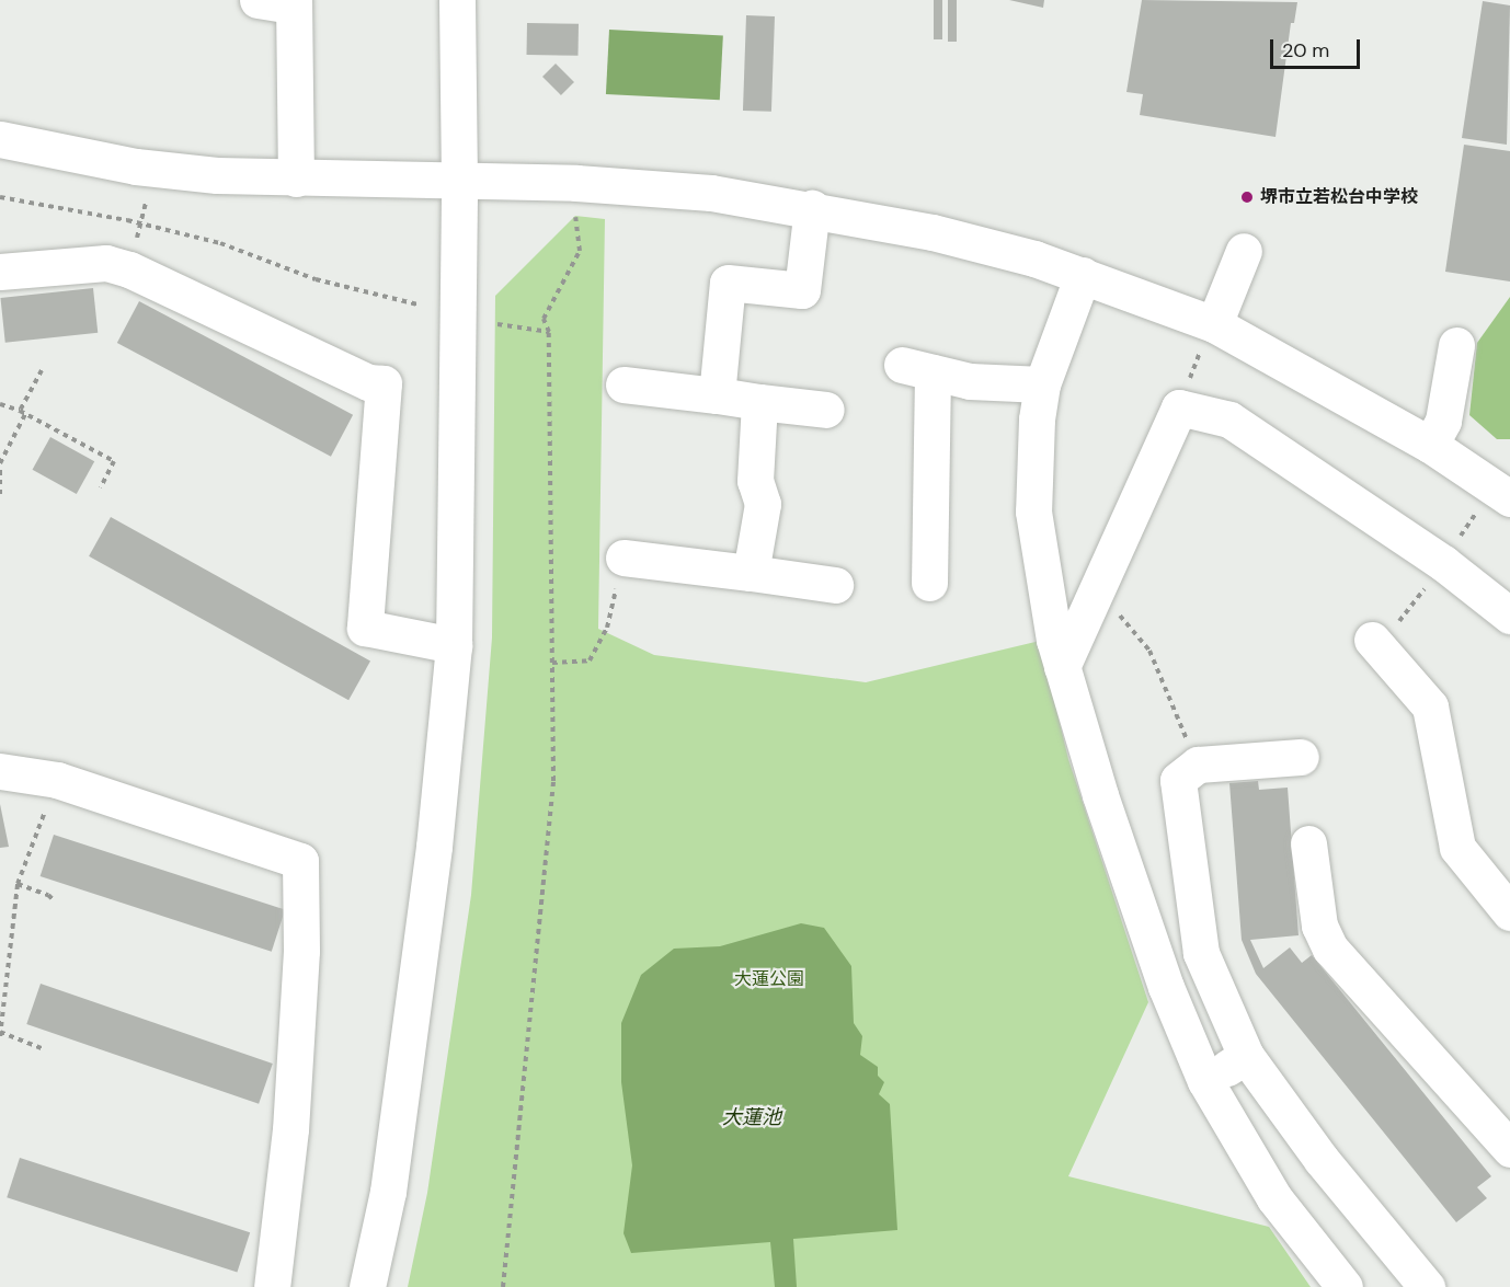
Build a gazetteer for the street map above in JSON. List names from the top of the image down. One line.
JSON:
{"water":["大蓮池"],"parks":["大蓮公園"],"places":["堺市立若松台中学校"],"scale_bar":"20 m"}
